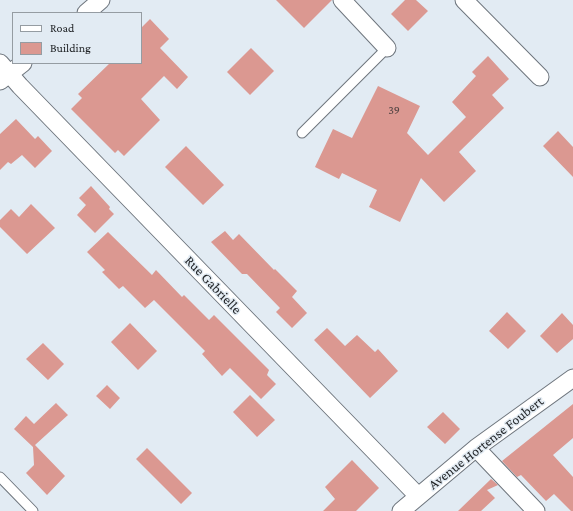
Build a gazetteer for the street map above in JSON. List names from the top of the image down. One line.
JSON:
{"streets":{"street":["Rue Gabrielle","Avenue Hortense Foubert"]},"crossings":[["Rue Gabrielle","Avenue Hortense Foubert"]],"house_numbers":["39"],"legend":["Road","Building"]}
